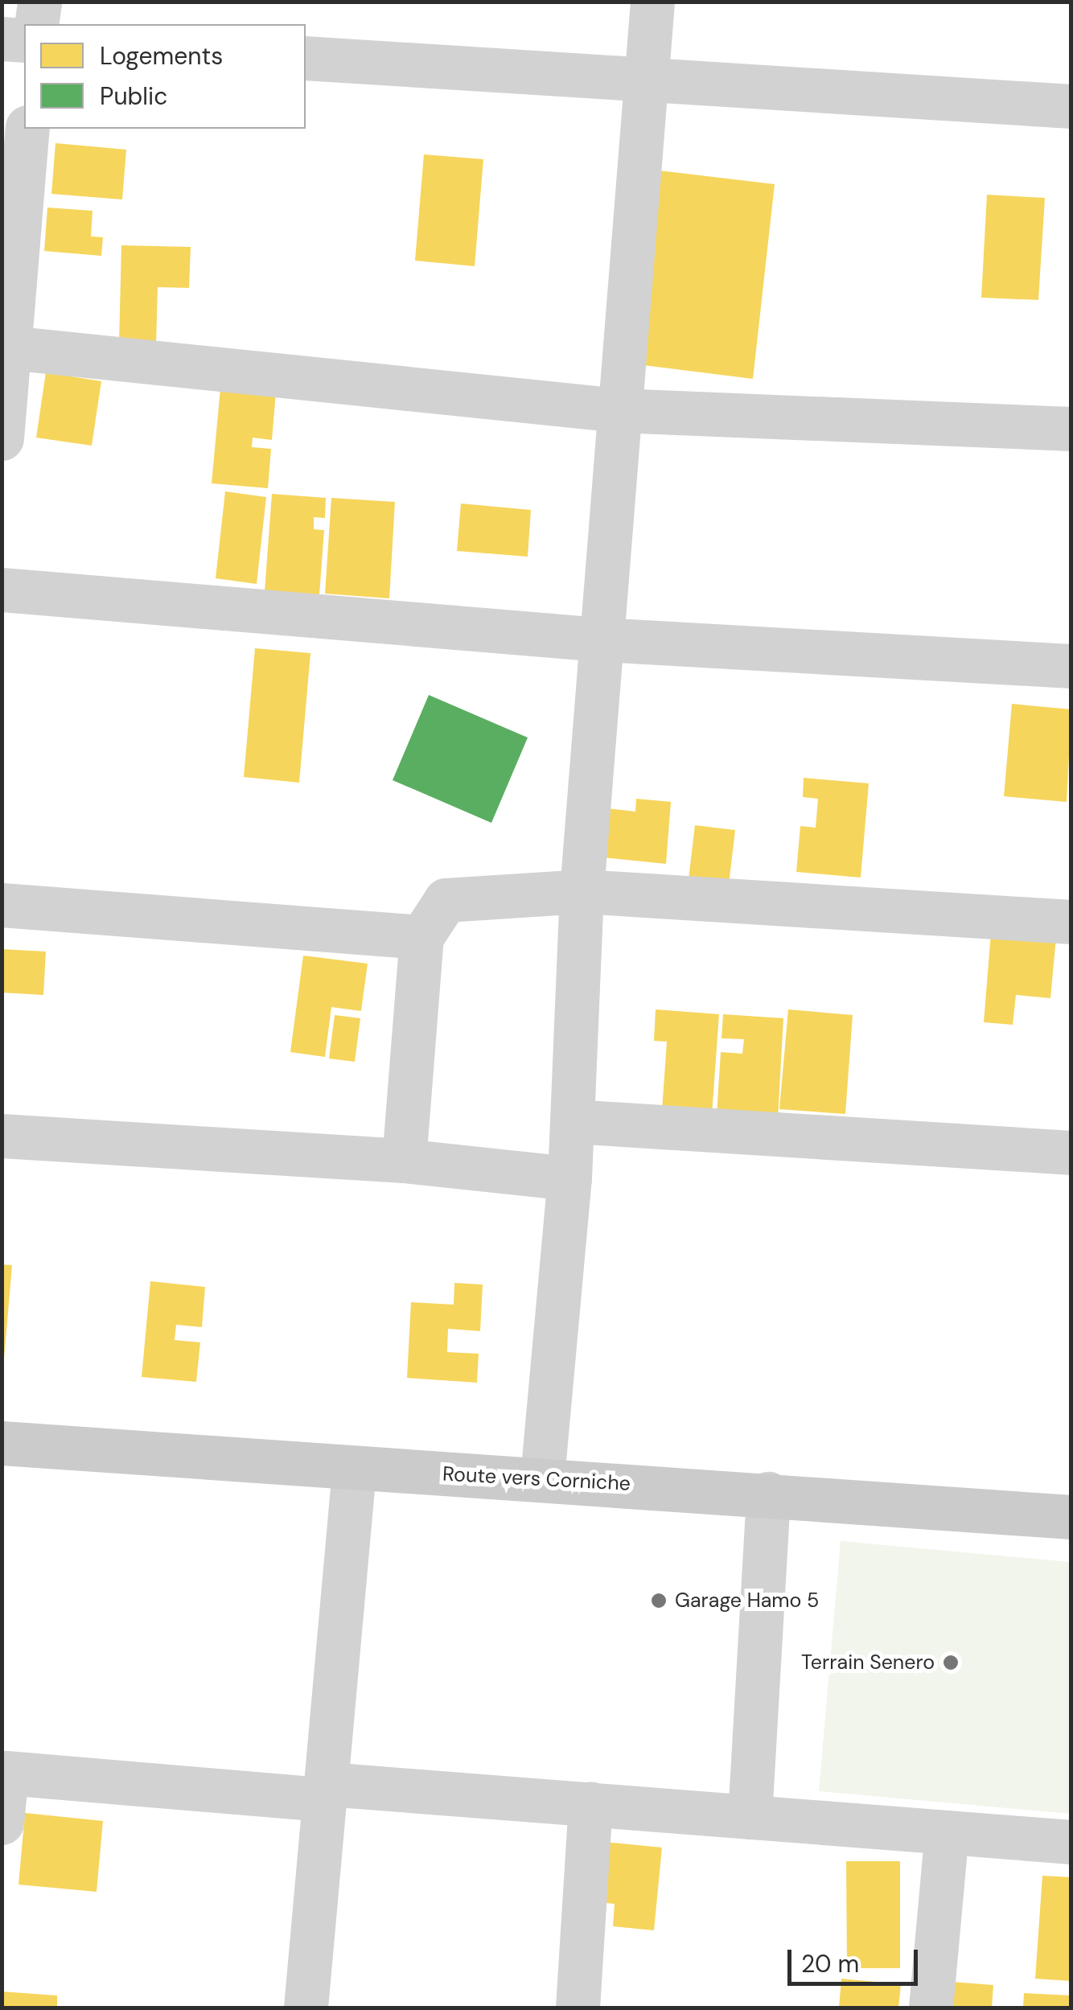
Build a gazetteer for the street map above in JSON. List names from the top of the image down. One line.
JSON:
{"streets":{"main road":["Route vers Corniche"]},"places":["Garage Hamo 5","Terrain Senero"],"legend":["Logements","Public"],"scale_bar":"20 m"}
